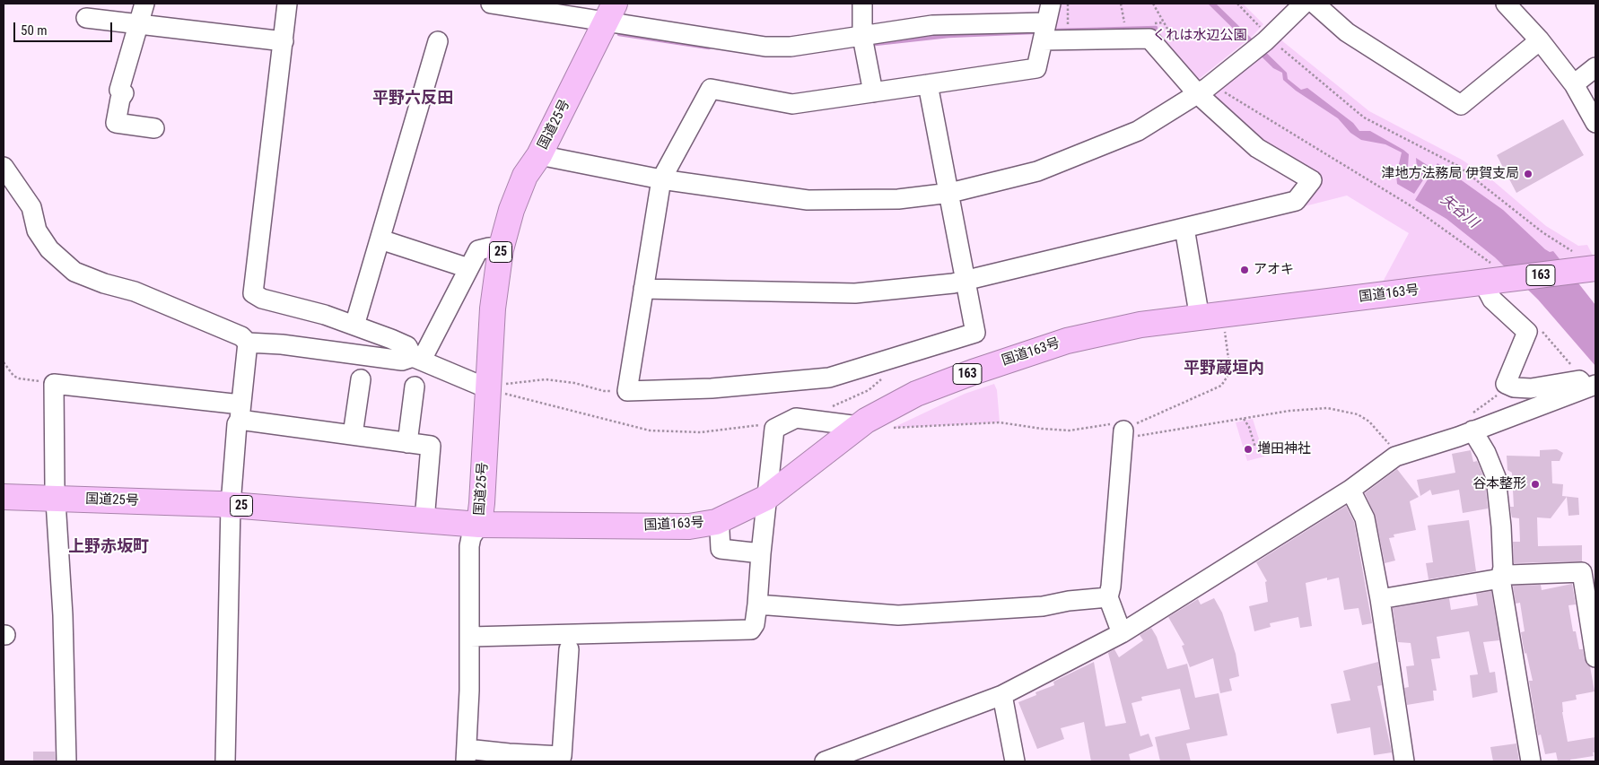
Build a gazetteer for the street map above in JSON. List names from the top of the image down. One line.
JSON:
{"streets":{"highway":["国道25号","25","163","国道163号"]},"crossings":[["国道25号","国道163号"]],"districts":["平野六反田","平野蔵垣内","上野赤坂町"],"water":["矢谷川"],"parks":["くれは水辺公園"],"places":["津地方法務局 伊賀支局","アオキ","増田神社","谷本整形"],"scale_bar":"50 m"}
